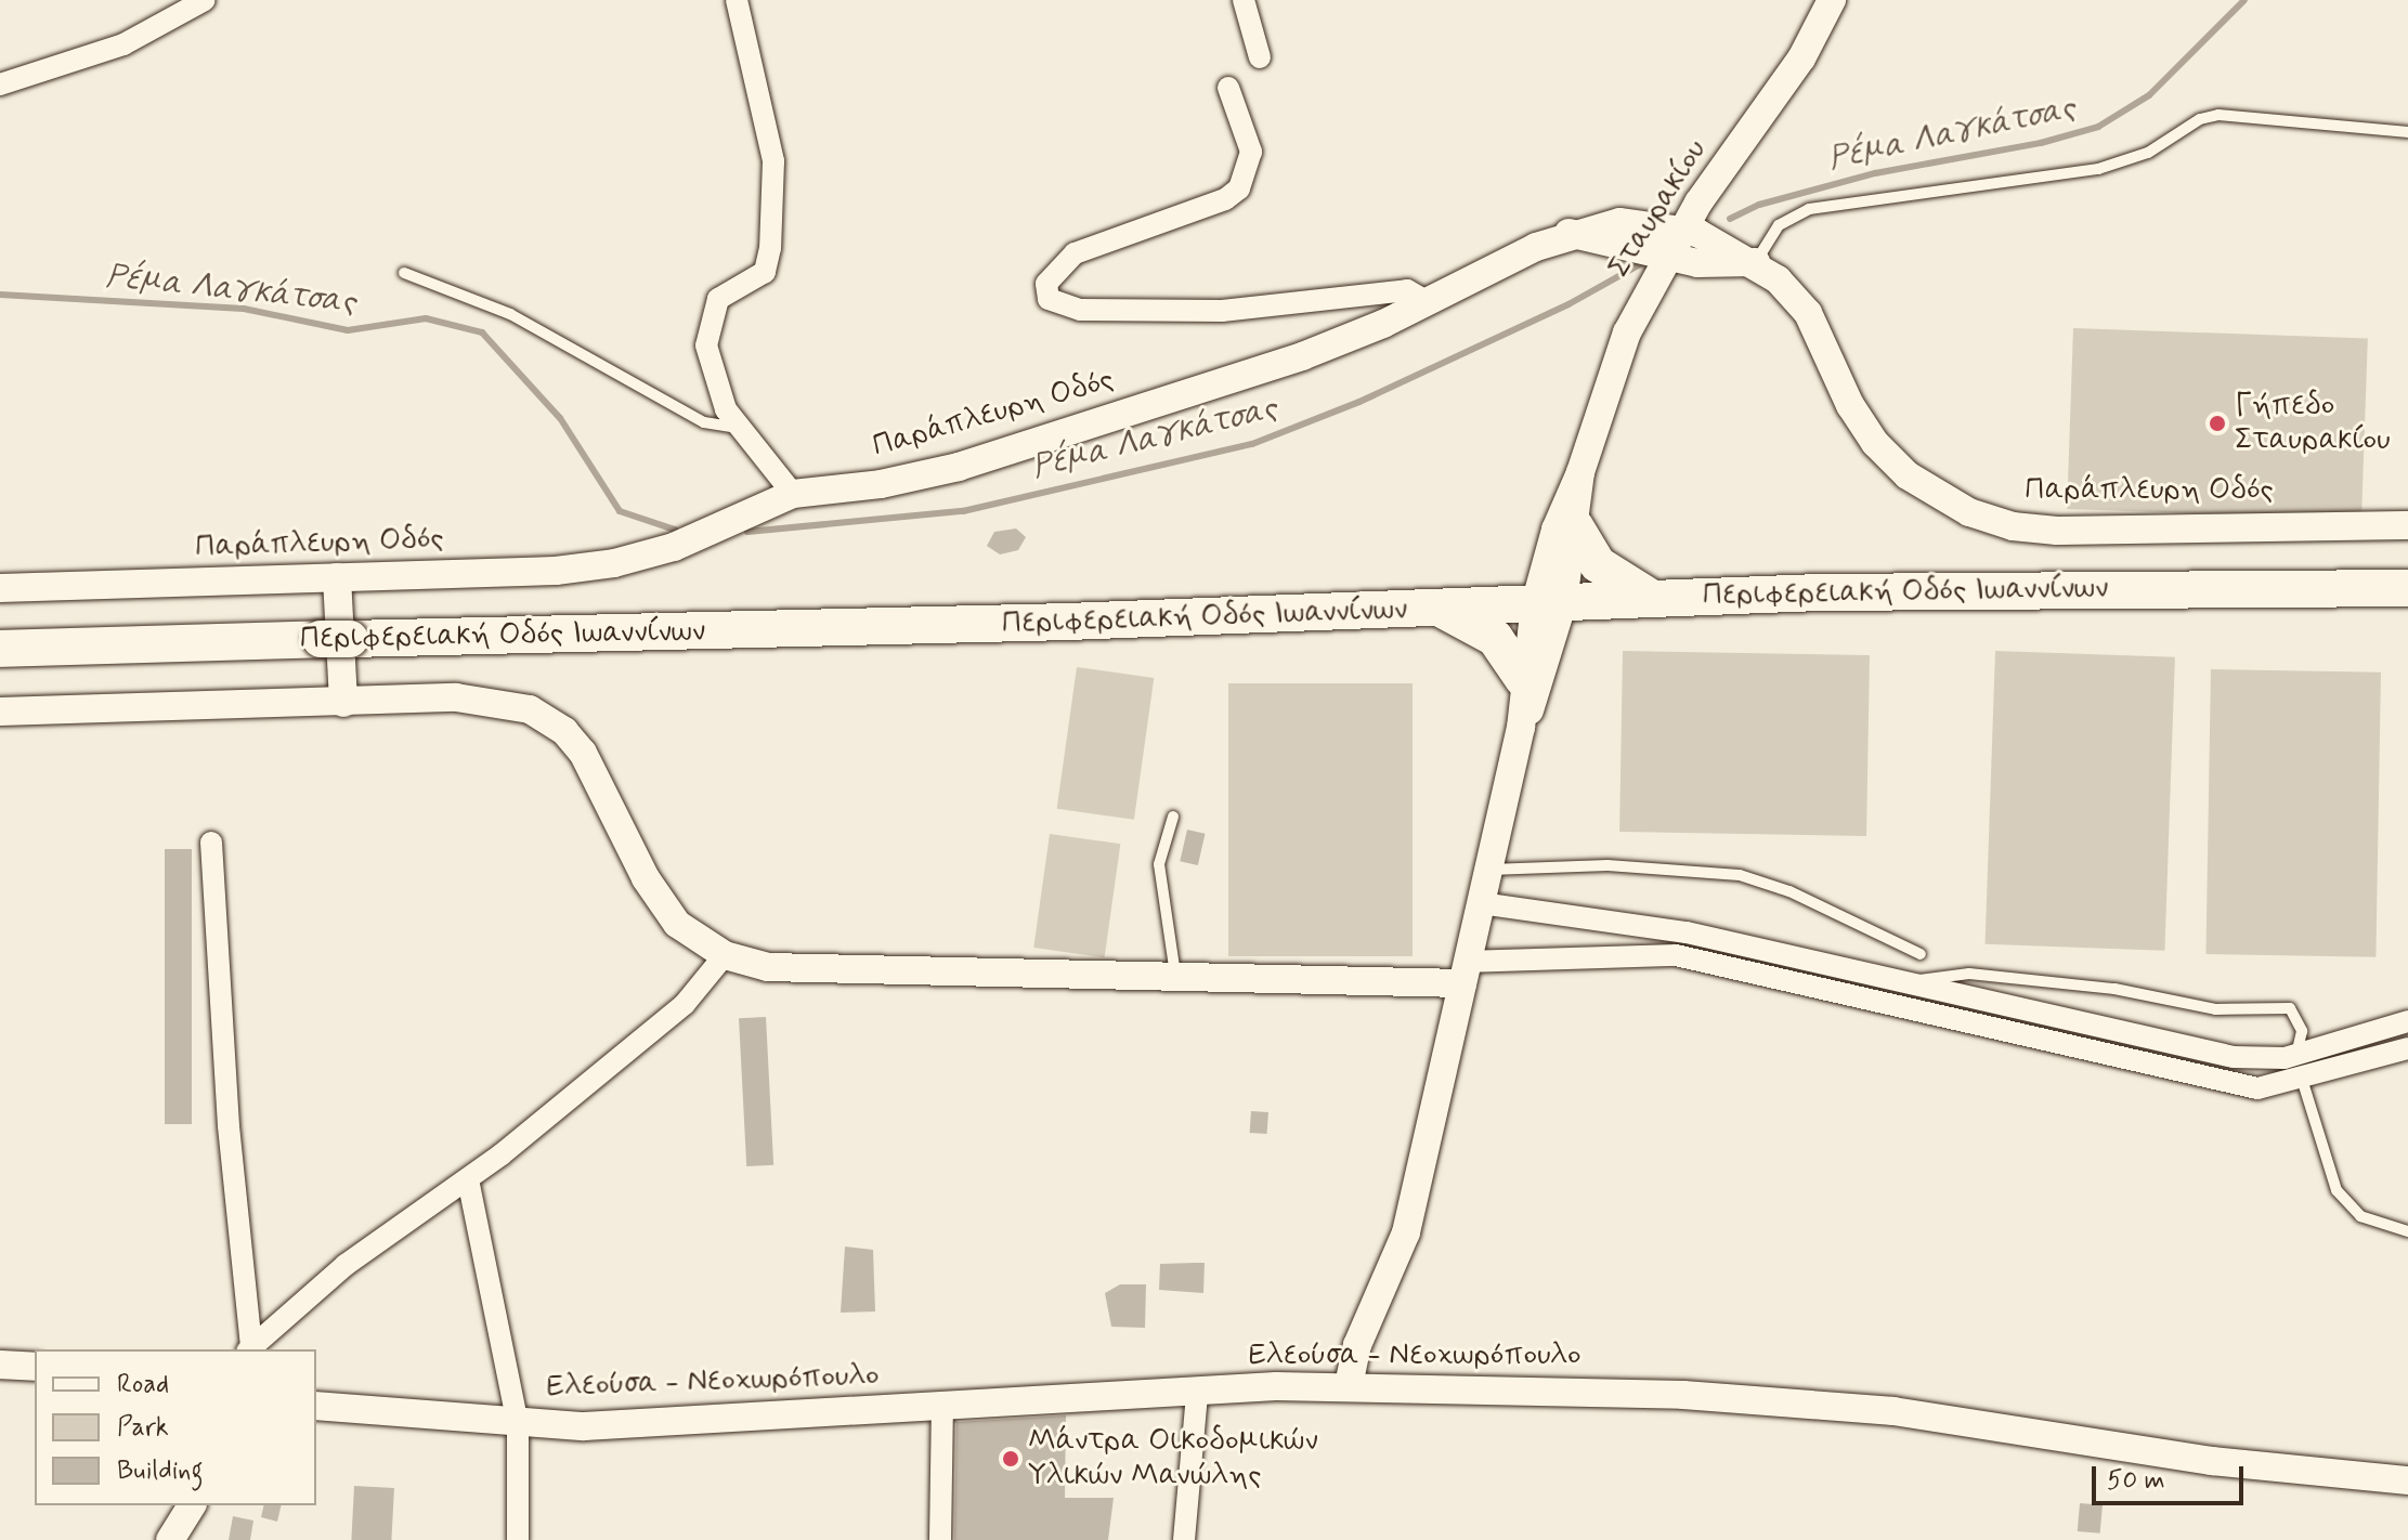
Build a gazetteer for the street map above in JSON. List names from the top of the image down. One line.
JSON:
{"streets":{"highway":["Περιφερειακή Οδός Ιωαννίνων"],"street":["Σταυρακίου","Παράπλευρη Οδός","Ελεούσα - Νεοχωρόπουλο"]},"crossings":[["Σταυρακίου","Παράπλευρη Οδός"]],"water":["Ρέμα Λαγκάτσας"],"places":["Γήπεδο Σταυρακίου","Μάντρα Οικοδομικών Υλικών Μανώλης"],"legend":["Road","Park","Building"],"scale_bar":"50 m"}
